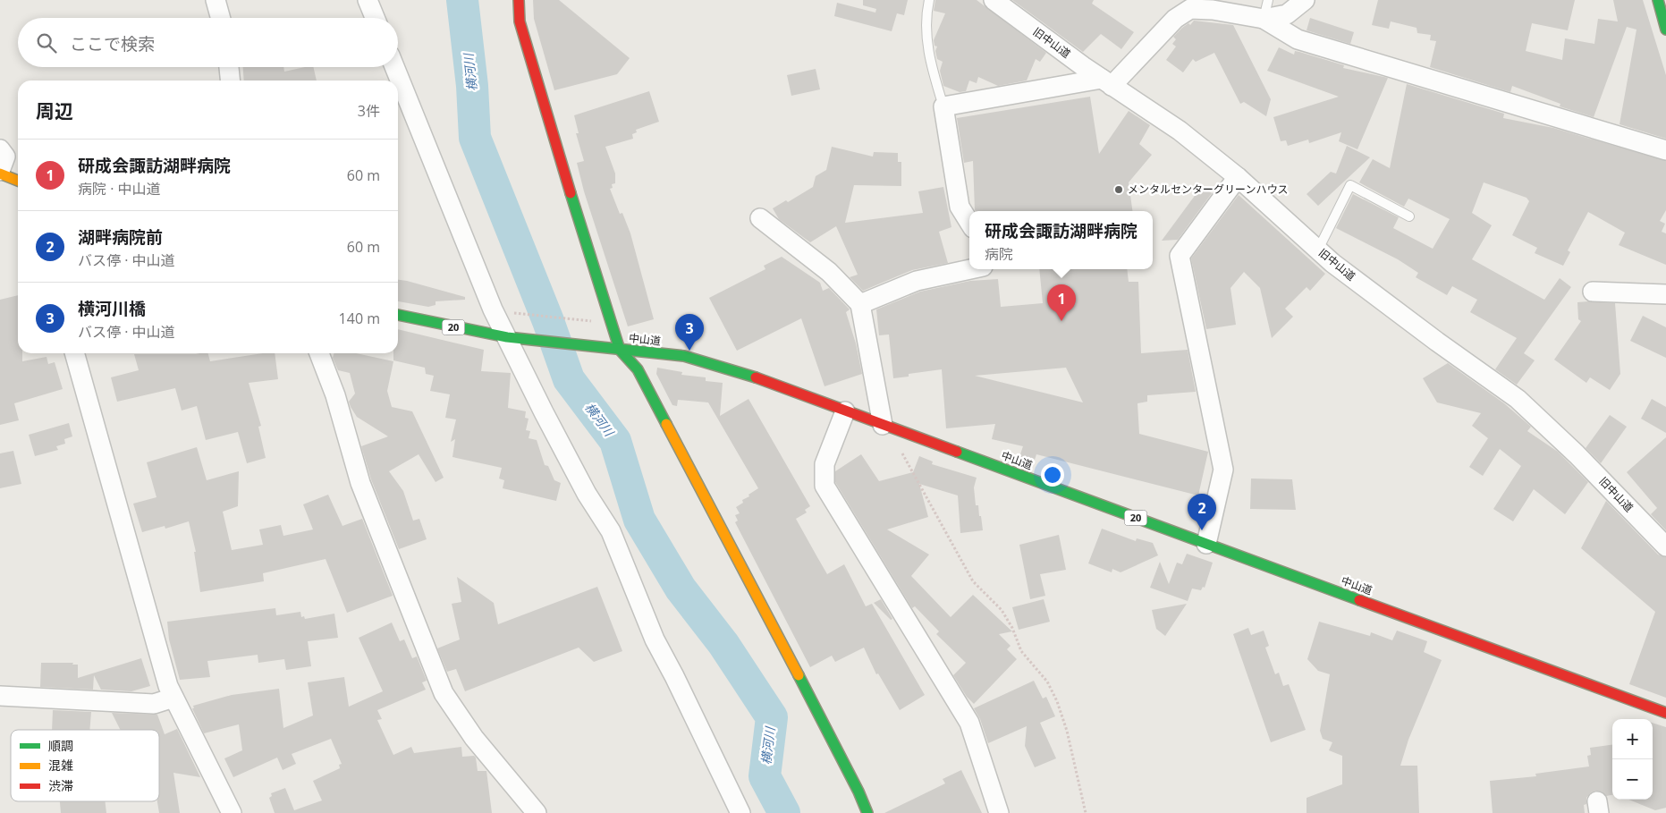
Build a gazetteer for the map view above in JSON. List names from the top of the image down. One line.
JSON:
{"streets":{"main road":["20","中山道"],"street":["旧中山道"]},"water":["横河川"],"places":["メンタルセンターグリーンハウス"],"legend":["順調","混雑","渋滞"],"page":{"search":"ここで検索","heading":["周辺","3件"],"list":[{"mark":"1","name":"研成会諏訪湖畔病院","note":"病院 · 中山道","value":"60 m"},{"mark":"2","name":"湖畔病院前","note":"バス停 · 中山道","value":"60 m"},{"mark":"3","name":"横河川橋","note":"バス停 · 中山道","value":"140 m"}],"popup":["研成会諏訪湖畔病院","病院"],"pins":["1","3","2"],"map_buttons":["+","−"]}}
